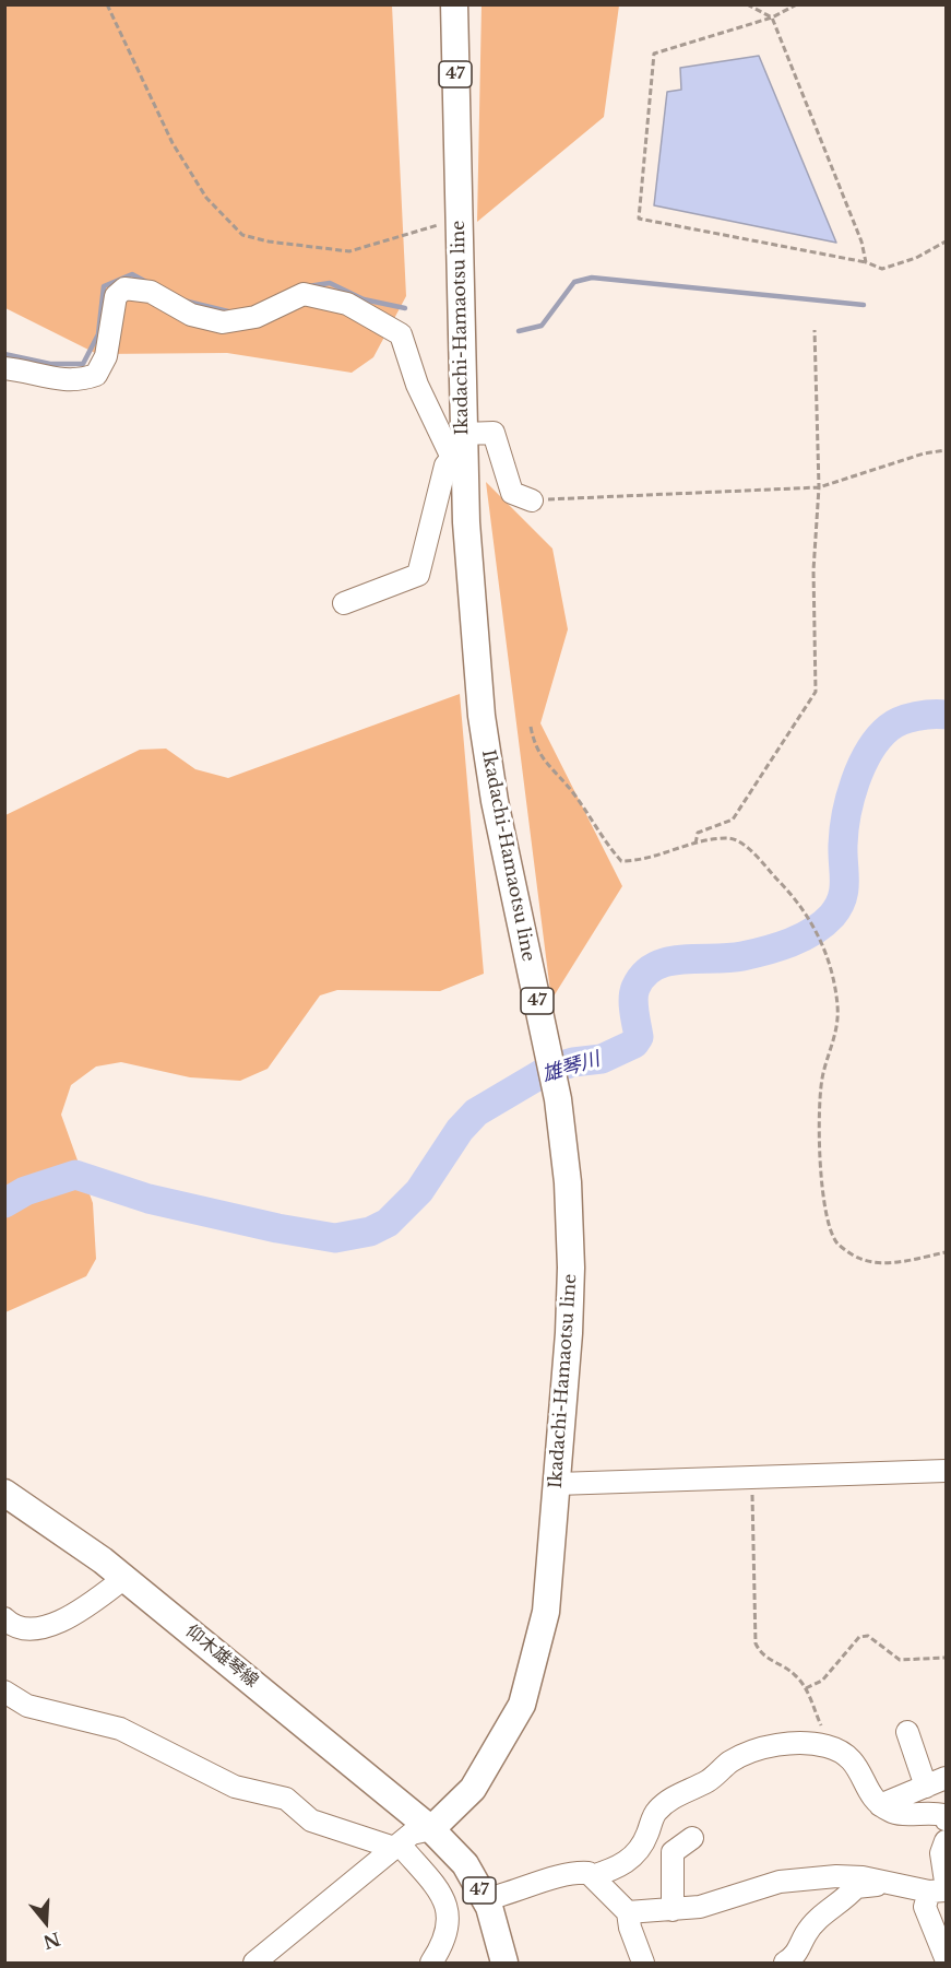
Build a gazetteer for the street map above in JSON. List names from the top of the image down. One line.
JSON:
{"streets":{"main road":["47","Ikadachi-Hamaotsu line","仰木雄琴線"]},"crossings":[["47","Ikadachi-Hamaotsu line"],["47","仰木雄琴線"],["Ikadachi-Hamaotsu line","仰木雄琴線"]],"water":["雄琴川"],"north":"bottom"}
